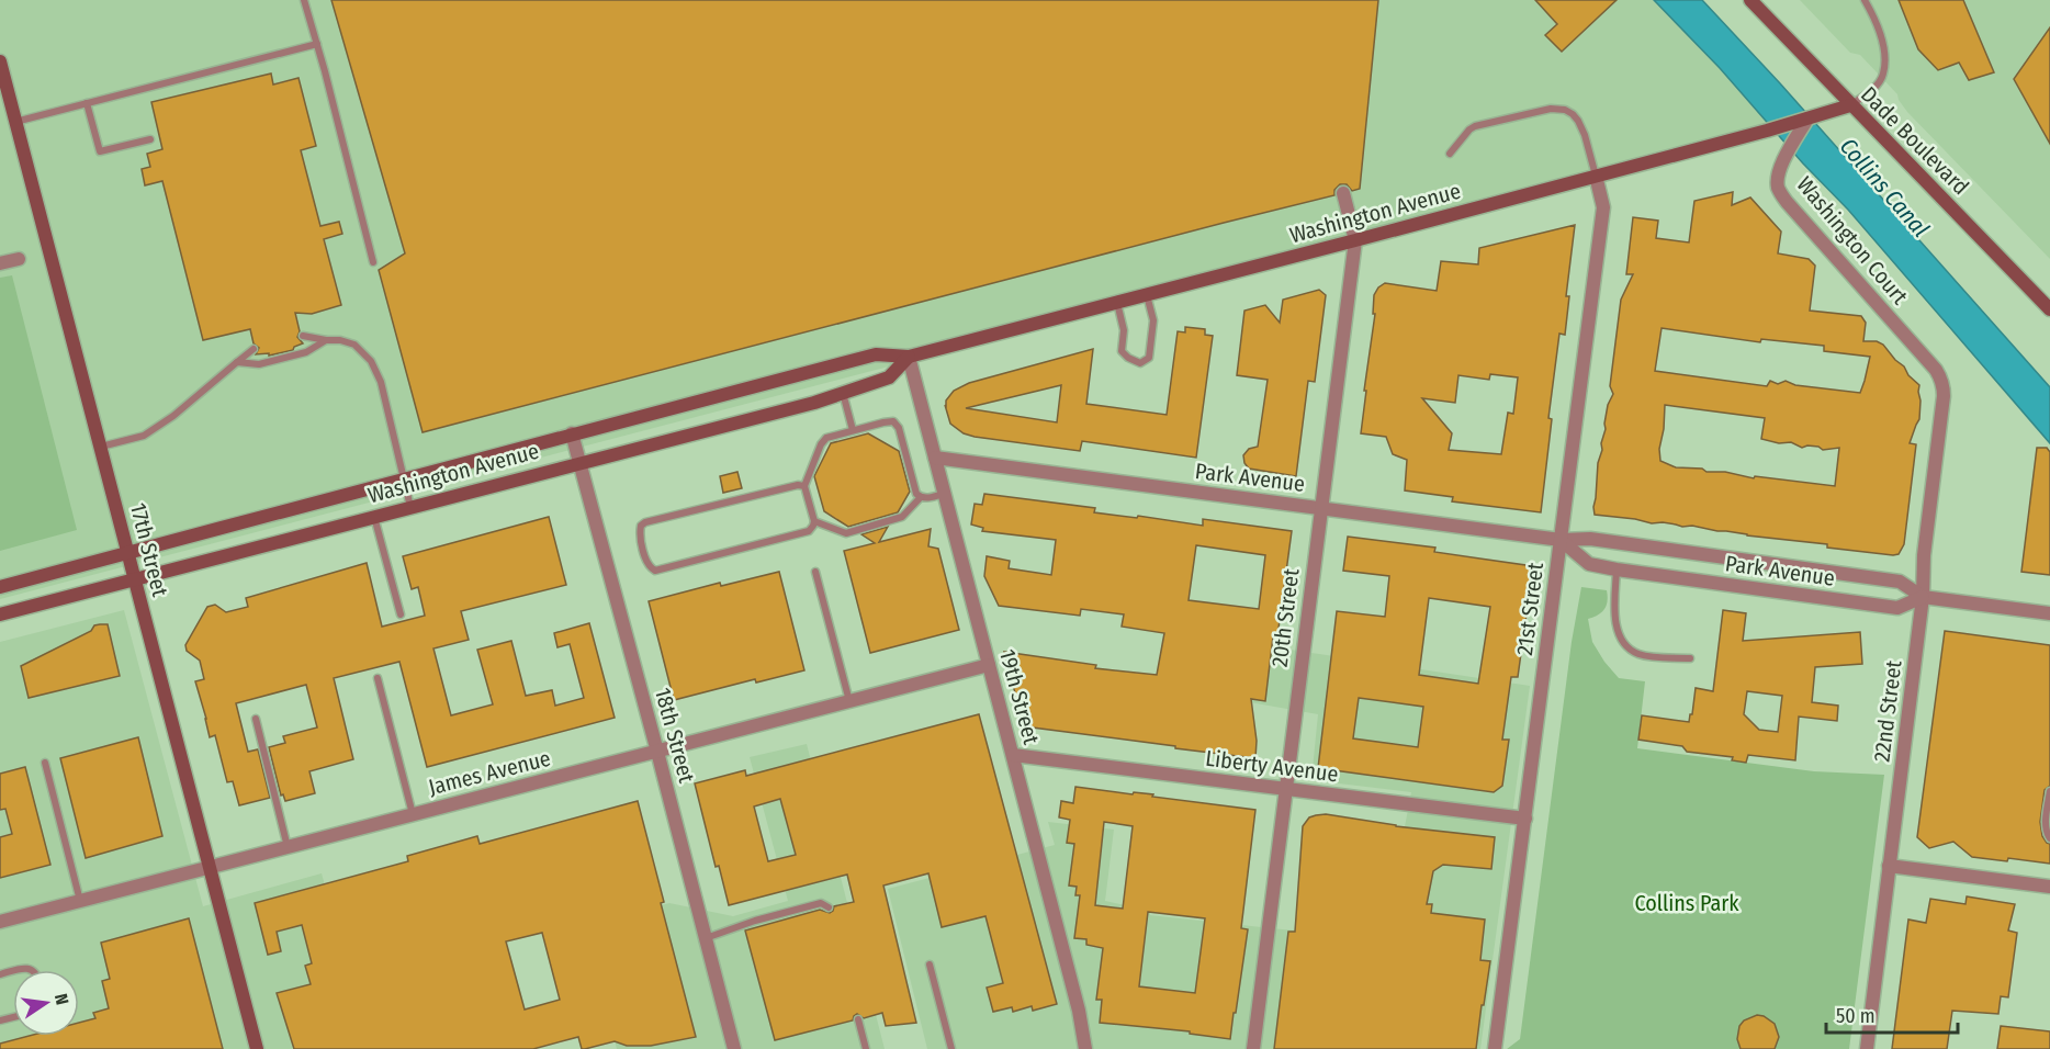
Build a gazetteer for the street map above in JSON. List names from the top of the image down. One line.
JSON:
{"streets":{"main road":["Dade Boulevard","Washington Avenue","17th Street"],"street":["Washington Court","Park Avenue","21st Street","20th Street","19th Street","22nd Street","18th Street","Liberty Avenue","James Avenue"]},"crossings":[["Dade Boulevard","Washington Avenue"],["Washington Avenue","Washington Court"],["Washington Avenue","17th Street"],["Washington Avenue","21st Street"],["Washington Avenue","20th Street"],["Washington Avenue","19th Street"],["Washington Avenue","18th Street"],["Washington Court","22nd Street"],["Park Avenue","21st Street"],["Park Avenue","20th Street"],["Park Avenue","19th Street"],["Park Avenue","22nd Street"],["17th Street","James Avenue"],["21st Street","Liberty Avenue"],["20th Street","Liberty Avenue"],["19th Street","Liberty Avenue"],["19th Street","James Avenue"],["18th Street","James Avenue"]],"water":["Collins Canal"],"parks":["Collins Park"],"scale_bar":"50 m","north":"right"}
